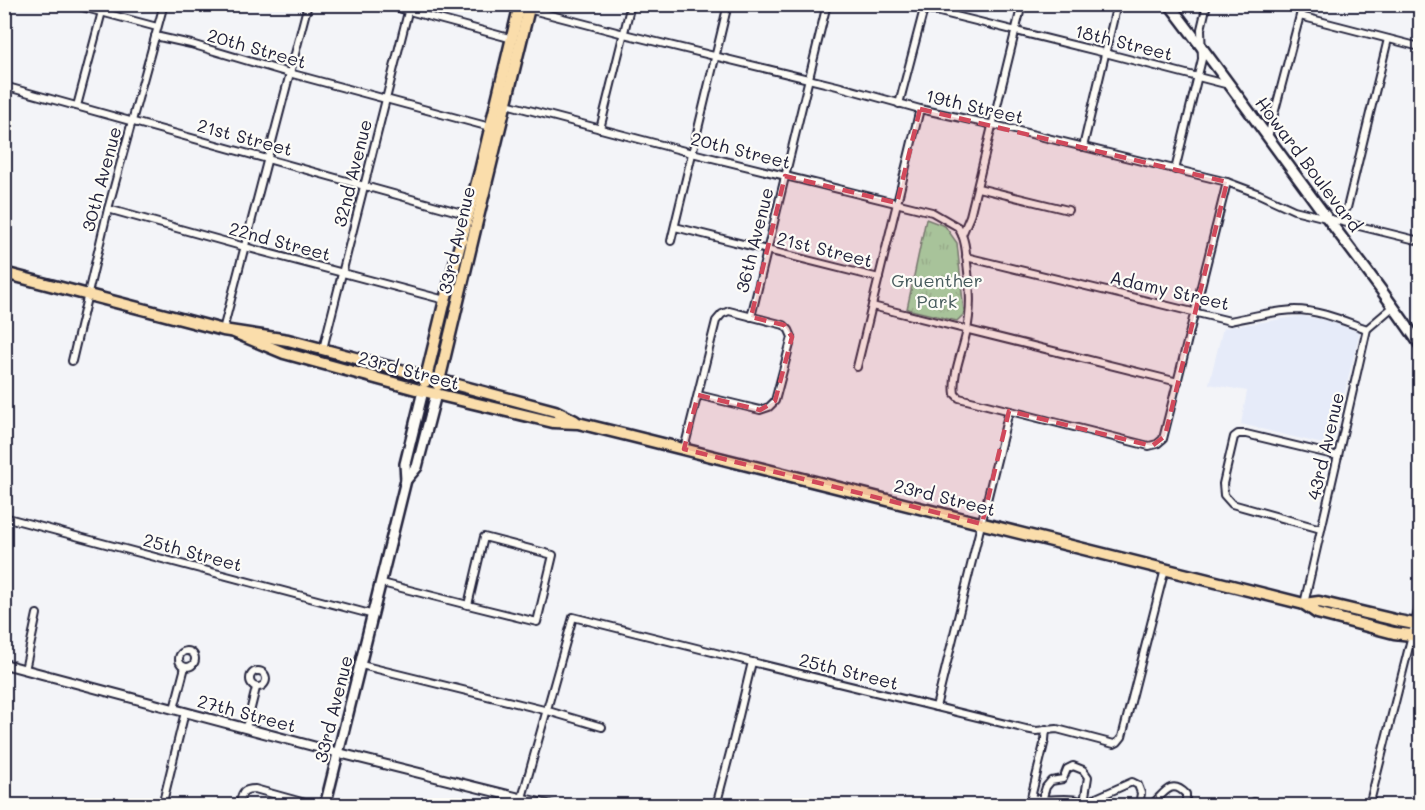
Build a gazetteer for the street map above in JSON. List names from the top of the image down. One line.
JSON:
{"streets":{"highway":["33rd Avenue","23rd Street"],"main road":["Howard Boulevard"],"street":["18th Street","20th Street","19th Street","21st Street","32nd Avenue","30th Avenue","36th Avenue","22nd Street","Adamy Street","43rd Avenue","25th Street","27th Street"]},"crossings":[["18th Street","Howard Boulevard"],["20th Street","32nd Avenue"],["20th Street","30th Avenue"],["20th Street","33rd Avenue"],["20th Street","36th Avenue"],["19th Street","Howard Boulevard"],["19th Street","33rd Avenue"],["19th Street","36th Avenue"],["21st Street","32nd Avenue"],["21st Street","30th Avenue"],["21st Street","33rd Avenue"],["21st Street","36th Avenue"],["32nd Avenue","22nd Street"],["32nd Avenue","23rd Street"],["30th Avenue","22nd Street"],["30th Avenue","23rd Street"],["33rd Avenue","22nd Street"],["33rd Avenue","23rd Street"],["33rd Avenue","25th Street"],["33rd Avenue","27th Street"],["36th Avenue","23rd Street"],["Adamy Street","43rd Avenue"],["23rd Street","43rd Avenue"],["23rd Street","25th Street"]],"parks":["Gruenther Park"]}
